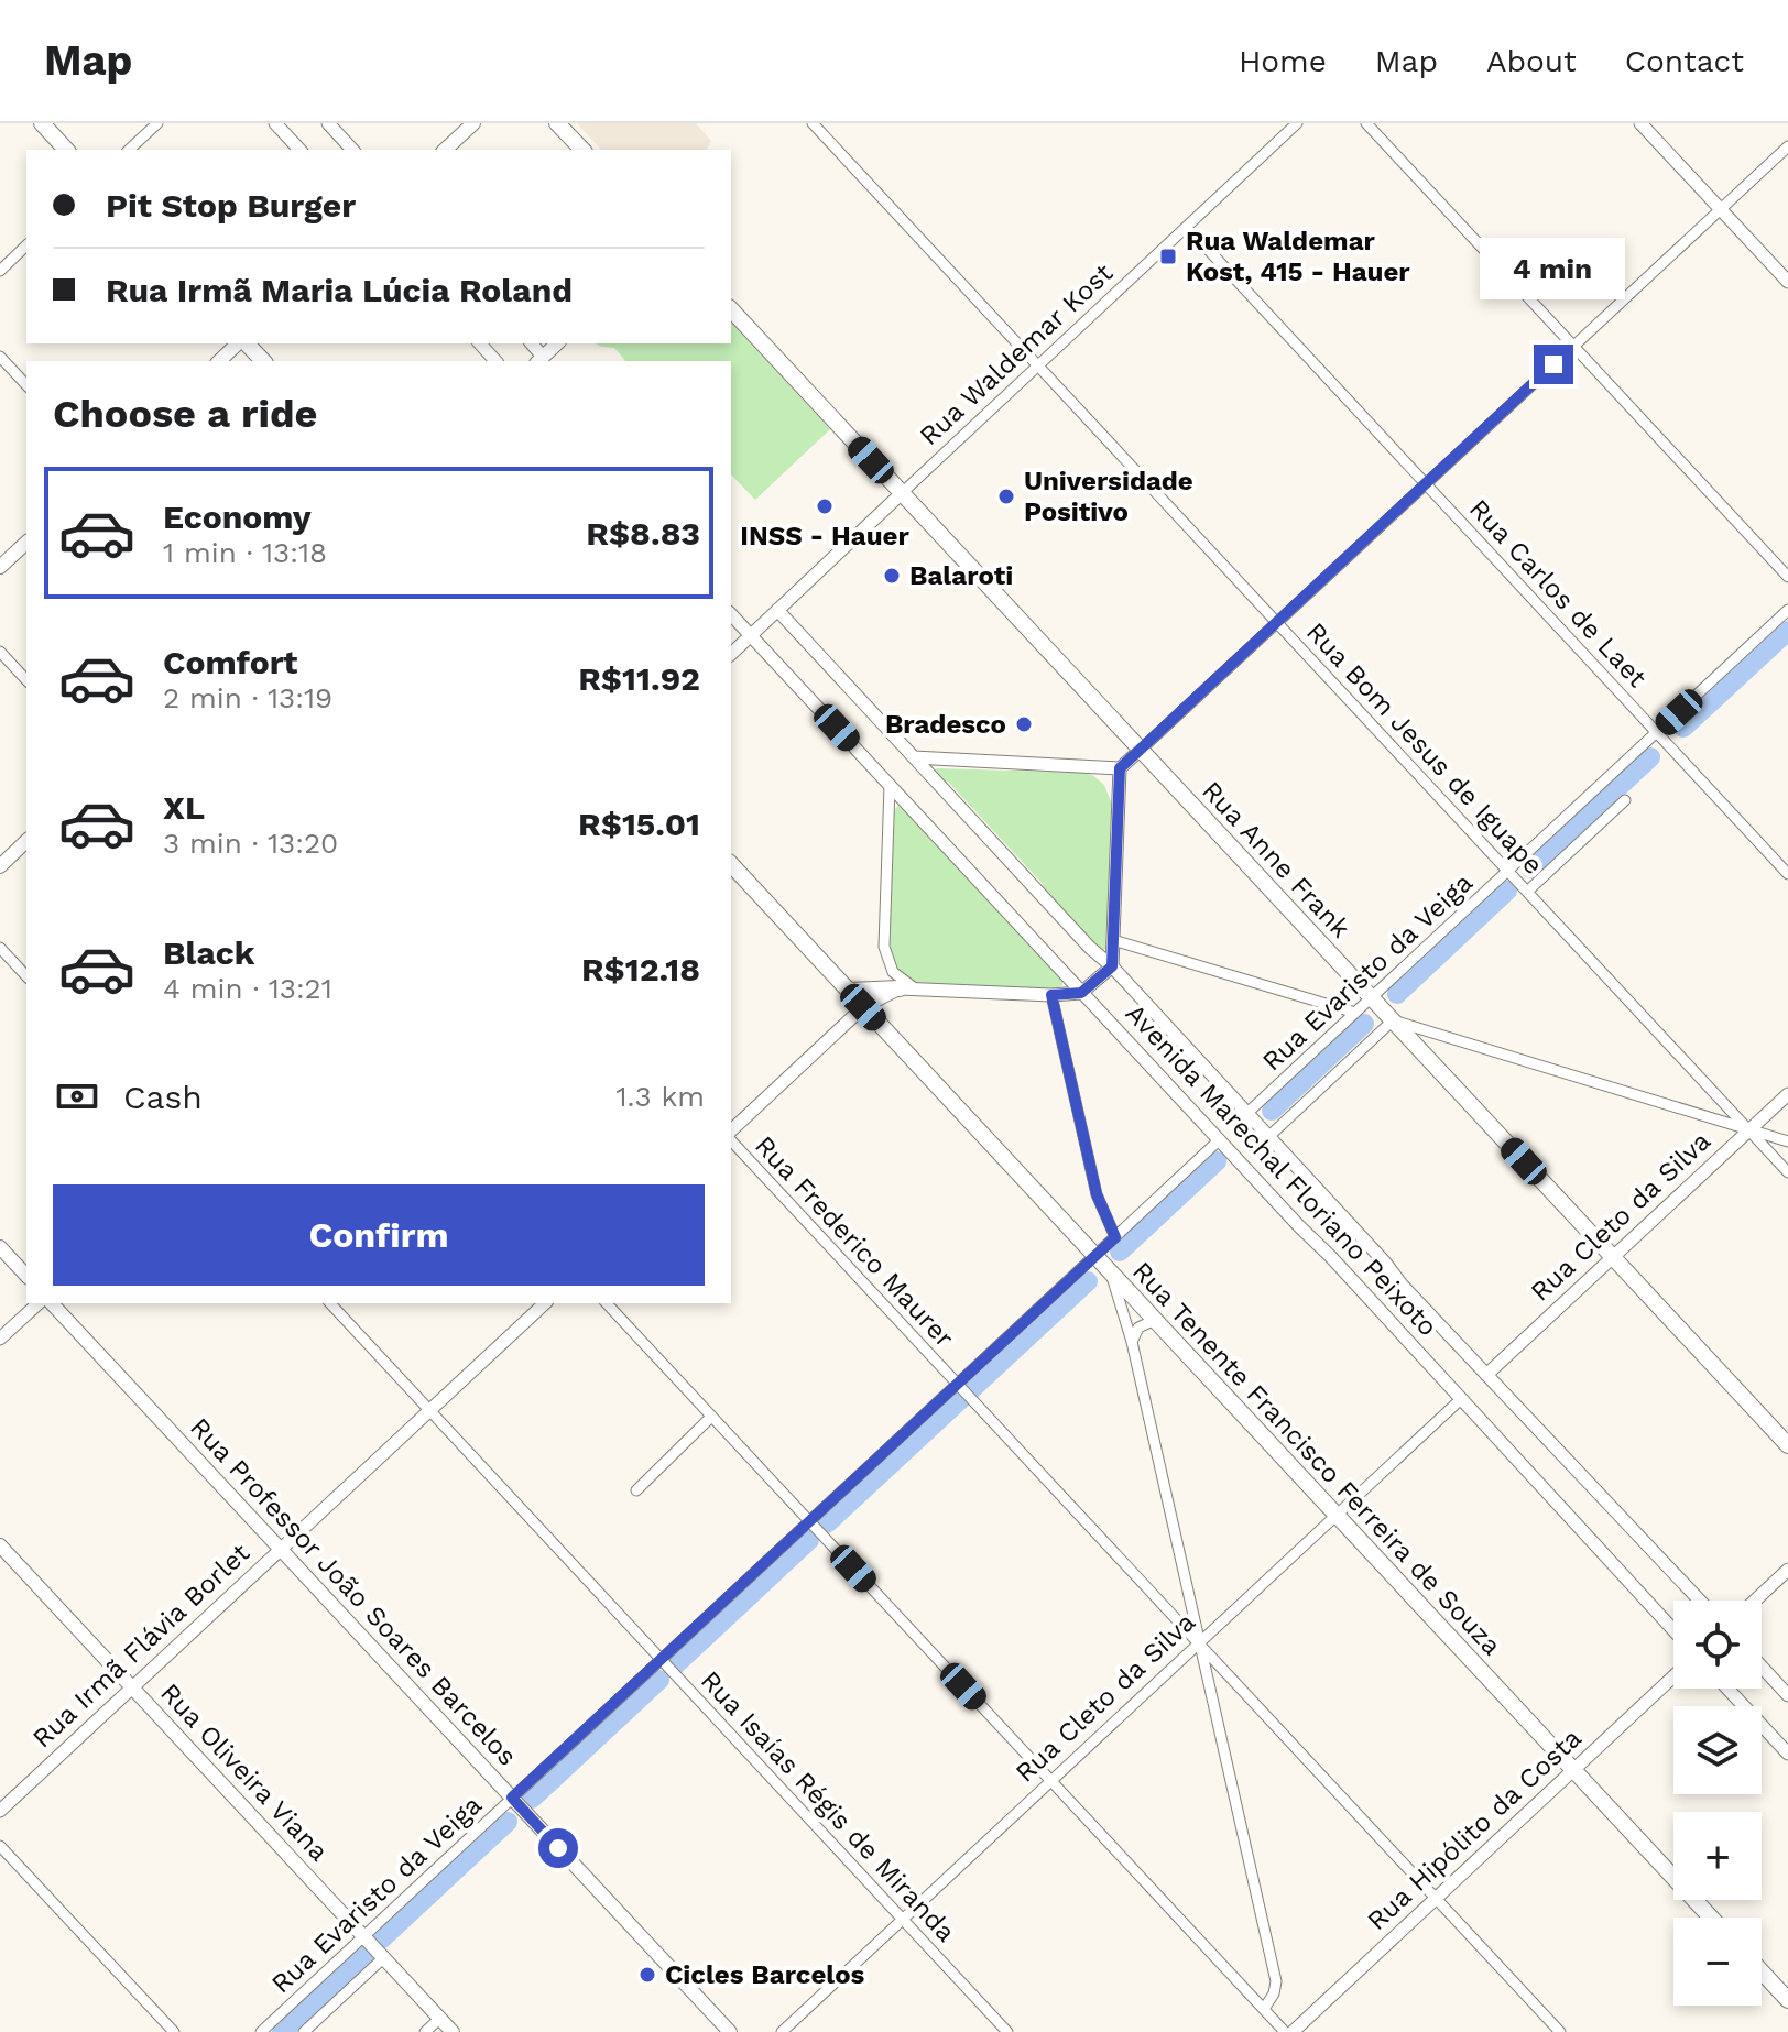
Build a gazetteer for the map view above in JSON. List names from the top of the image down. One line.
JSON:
{"streets":{"main road":["Rua Anne Frank","Rua Tenente Francisco Ferreira de Souza","Rua Professor João Soares Barcelos","Rua Oliveira Viana"],"street":["Rua Waldemar Kost","Rua Carlos de Laet","Rua Bom Jesus de Iguape","Rua Evaristo da Veiga","Avenida Marechal Floriano Peixoto","Rua Cleto da Silva","Rua Frederico Maurer","Rua Irmã Flávia Borlet","Rua Isaías Régis de Miranda","Rua Hipólito da Costa"]},"crossings":[["Rua Waldemar Kost","Rua Carlos de Laet"],["Rua Waldemar Kost","Rua Bom Jesus de Iguape"],["Rua Waldemar Kost","Rua Anne Frank"],["Rua Waldemar Kost","Avenida Marechal Floriano Peixoto"],["Rua Carlos de Laet","Rua Evaristo da Veiga"],["Rua Bom Jesus de Iguape","Rua Evaristo da Veiga"],["Rua Bom Jesus de Iguape","Rua Cleto da Silva"],["Rua Anne Frank","Rua Evaristo da Veiga"],["Rua Anne Frank","Rua Cleto da Silva"],["Rua Evaristo da Veiga","Avenida Marechal Floriano Peixoto"],["Rua Evaristo da Veiga","Rua Frederico Maurer"],["Rua Evaristo da Veiga","Rua Tenente Francisco Ferreira de Souza"],["Rua Evaristo da Veiga","Rua Professor João Soares Barcelos"],["Rua Evaristo da Veiga","Rua Oliveira Viana"],["Rua Evaristo da Veiga","Rua Isaías Régis de Miranda"],["Avenida Marechal Floriano Peixoto","Rua Cleto da Silva"],["Rua Cleto da Silva","Rua Frederico Maurer"],["Rua Cleto da Silva","Rua Tenente Francisco Ferreira de Souza"],["Rua Cleto da Silva","Rua Isaías Régis de Miranda"],["Rua Frederico Maurer","Rua Hipólito da Costa"],["Rua Tenente Francisco Ferreira de Souza","Rua Hipólito da Costa"],["Rua Professor João Soares Barcelos","Rua Irmã Flávia Borlet"],["Rua Irmã Flávia Borlet","Rua Oliveira Viana"],["Rua Irmã Flávia Borlet","Rua Isaías Régis de Miranda"]],"places":{"transit":["Rua Waldemar Kost, 415 - Hauer"],"other":["Universidade Positivo","INSS - Hauer","Balaroti","Bradesco","Cicles Barcelos"]},"page":{"header":"Map","nav":["Home","Map","About","Contact"],"banner":["Pit Stop Burger","Rua Irmã Maria Lúcia Roland"],"bubble":"4 min","heading":"Choose a ride","list":[{"name":"Economy","note":"1 min · 13:18","value":"R$8.83"},{"name":"Comfort","note":"2 min · 13:19","value":"R$11.92"},{"name":"XL","note":"3 min · 13:20","value":"R$15.01"},{"name":"Black","note":"4 min · 13:21","value":"R$12.18"}],"pay":["Cash","1.3 km"],"buttons":"Confirm","map_buttons":["+","−"]}}
